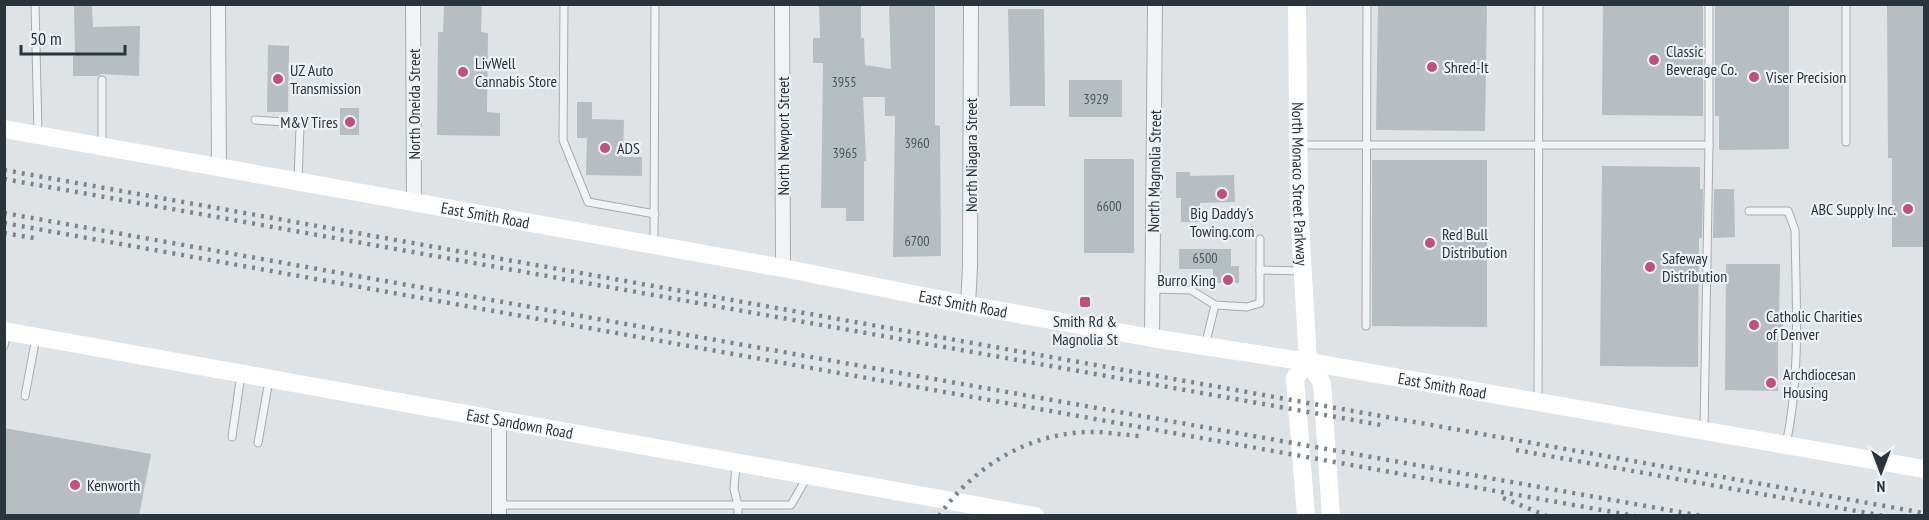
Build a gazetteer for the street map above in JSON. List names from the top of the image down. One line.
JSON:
{"streets":{"street":["North Oneida Street","North Newport Street","North Niagara Street","North Magnolia Street","North Monaco Street Parkway","East Smith Road","East Sandown Road"]},"crossings":[["North Oneida Street","East Smith Road"],["North Newport Street","East Smith Road"],["North Niagara Street","East Smith Road"],["North Magnolia Street","East Smith Road"],["North Monaco Street Parkway","East Smith Road"]],"places":{"other":["Classic Beverage Co.","Shred-It","LivWell Cannabis Store","Viser Precision","UZ Auto Transmission","M&V Tires","ADS","Big Daddy's Towing.com","ABC Supply Inc.","Red Bull Distribution","Safeway Distribution","Burro King","Catholic Charities of Denver","Archdiocesan Housing","Kenworth"],"transit":["Smith Rd & Magnolia St"]},"house_numbers":["3955","3929","3960","3965","6600","6700","6500"],"scale_bar":"50 m","north":"bottom"}
